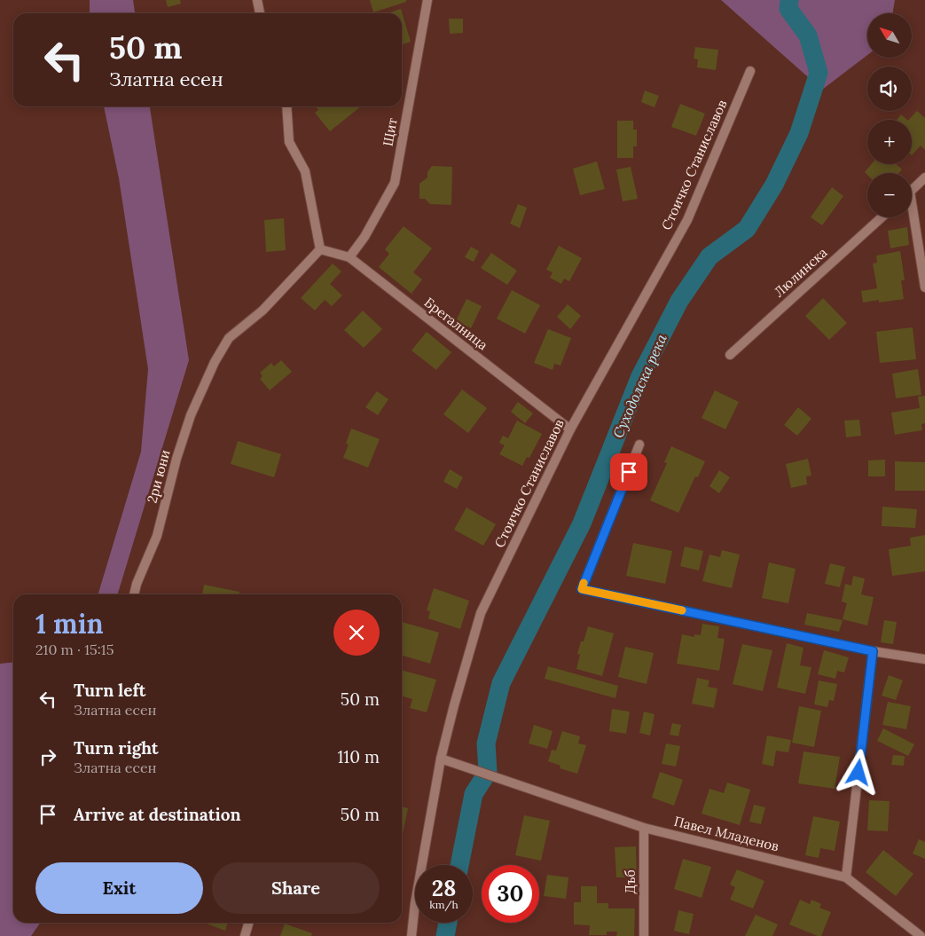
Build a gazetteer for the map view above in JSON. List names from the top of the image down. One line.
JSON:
{"streets":{"street":["Щит","Стоичко Станиславов","Люлинска","Брегалница","2ри юни","Павел Младенов","Дъб"]},"crossings":[["Щит","Брегалница"],["Стоичко Станиславов","Брегалница"],["Стоичко Станиславов","Павел Младенов"],["Брегалница","2ри юни"],["Павел Младенов","Дъб"]],"water":["Суходолска река"],"north":"top left","page":{"map_buttons":["+","−"],"turn":["50 m","Златна есен"],"heading":["1 min","210 m · 15:15"],"list":[{"name":"Turn left","note":"Златна есен","value":"50 m"},{"name":"Turn right","note":"Златна есен","value":"110 m"},{"name":"Arrive at destination","value":"50 m"}],"buttons":["Exit","Share"],"speed":"28 km/h","limit":"30"}}
